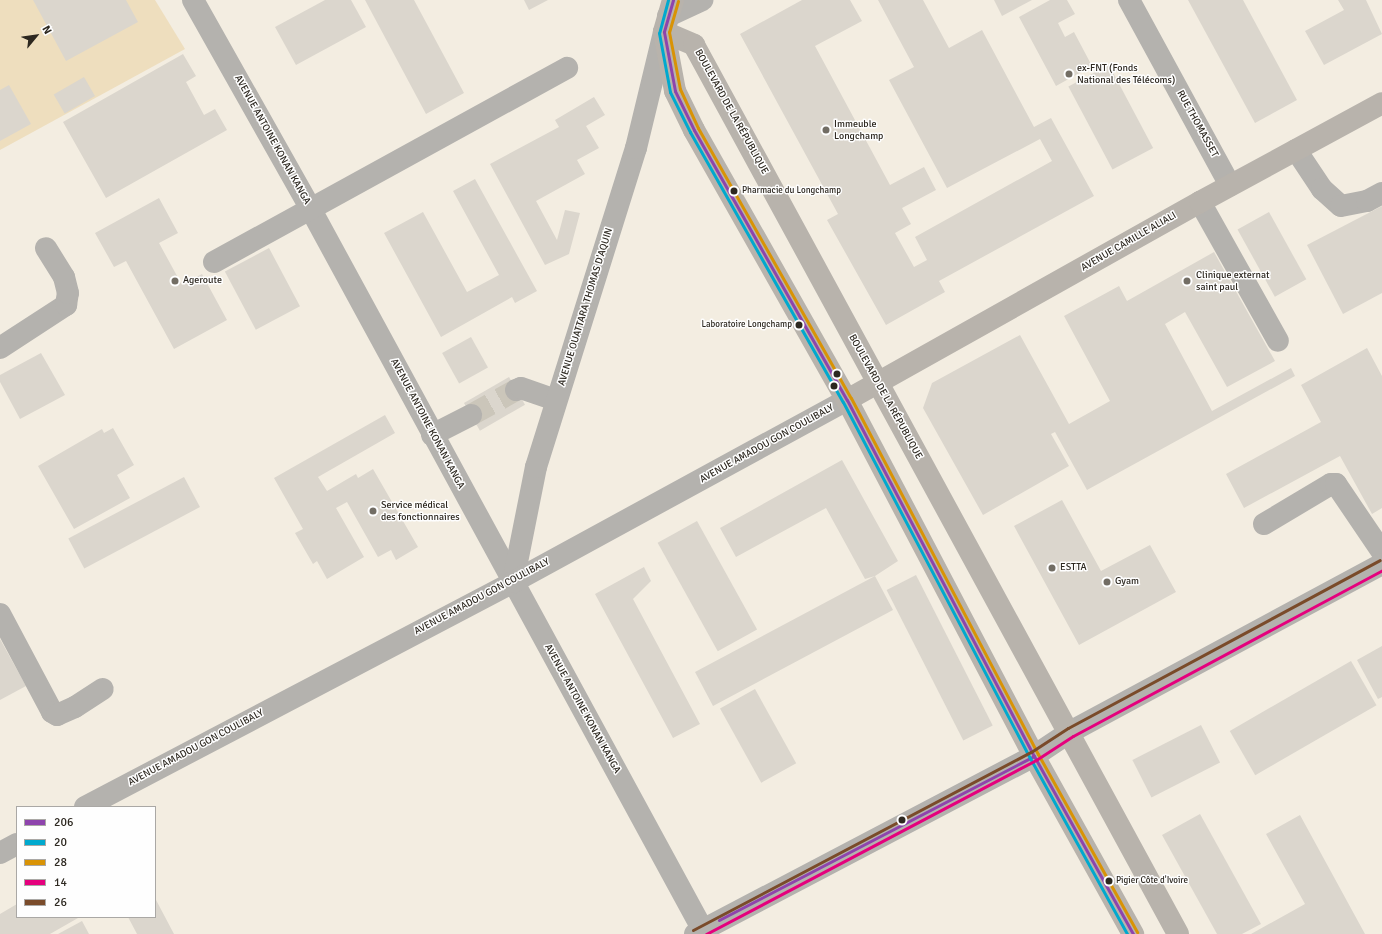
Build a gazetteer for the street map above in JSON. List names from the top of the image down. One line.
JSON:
{"streets":{"main road":["BOULEVARD DE LA RÉPUBLIQUE","AVENUE CAMILLE ALIALI","AVENUE AMADOU GON COULIBALY"],"street":["RUE THOMASSET","AVENUE ANTOINE KONAN KANGA","AVENUE OUATTARA THOMAS D'AQUIN"]},"crossings":[["BOULEVARD DE LA RÉPUBLIQUE","AVENUE CAMILLE ALIALI"],["BOULEVARD DE LA RÉPUBLIQUE","AVENUE OUATTARA THOMAS D'AQUIN"],["BOULEVARD DE LA RÉPUBLIQUE","AVENUE AMADOU GON COULIBALY"],["RUE THOMASSET","AVENUE CAMILLE ALIALI"],["AVENUE ANTOINE KONAN KANGA","AVENUE OUATTARA THOMAS D'AQUIN"],["AVENUE ANTOINE KONAN KANGA","AVENUE AMADOU GON COULIBALY"],["AVENUE CAMILLE ALIALI","AVENUE AMADOU GON COULIBALY"],["AVENUE OUATTARA THOMAS D'AQUIN","AVENUE AMADOU GON COULIBALY"]],"places":["ex-FNT (Fonds National des Télécoms)","Immeuble Longchamp","Pharmacie du Longchamp","Ageroute","Clinique externat saint paul","Laboratoire Longchamp","Service médical des fonctionnaires","ESTTA","Gyam","Pigier Côte d'Ivoire"],"lines":["transit line 206","transit line 20","transit line 28","transit line 26","transit line 14"],"legend":["206","20","28","14","26"],"north":"top right"}
